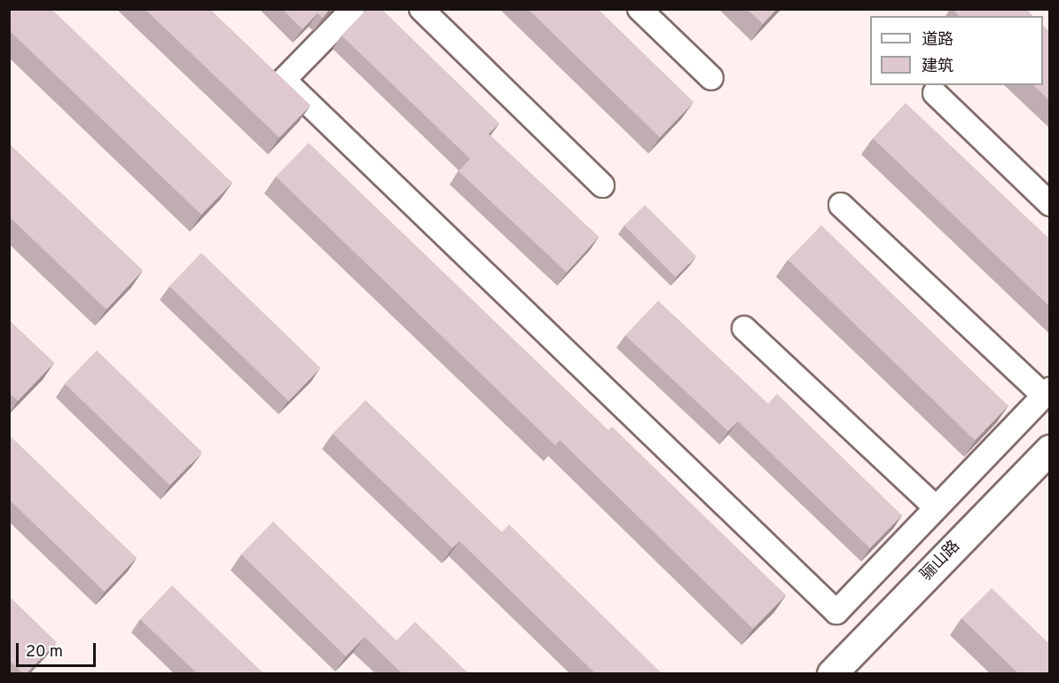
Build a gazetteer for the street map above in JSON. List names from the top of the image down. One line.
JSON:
{"streets":{"street":["骊山路"]},"legend":["道路","建筑"],"scale_bar":"20 m"}
